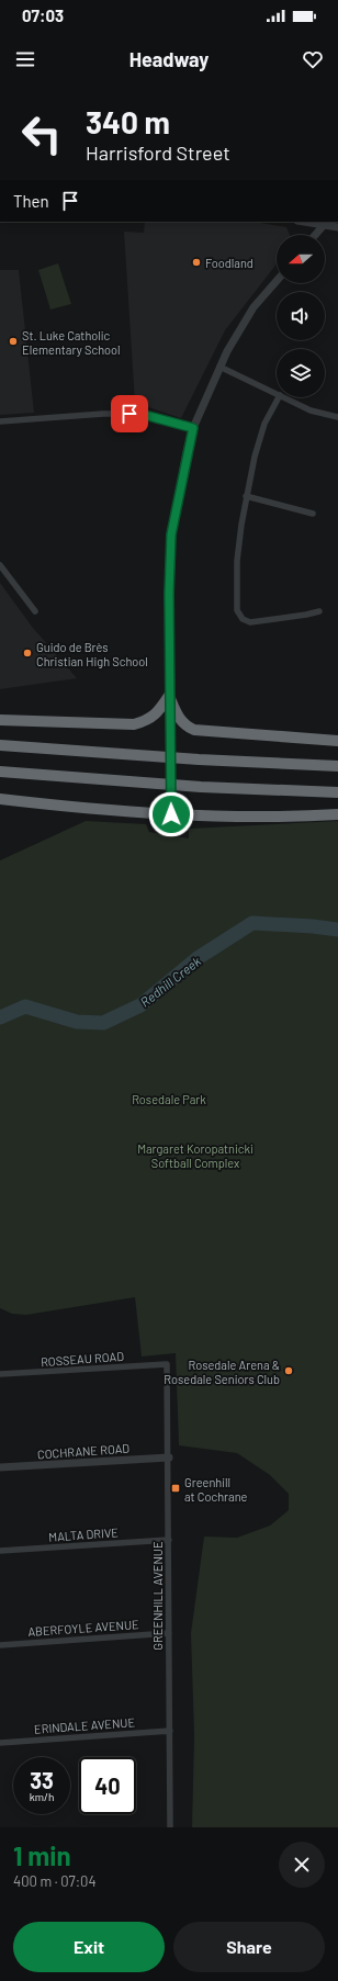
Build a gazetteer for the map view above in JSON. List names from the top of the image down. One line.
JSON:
{"streets":{"street":["ROSSEAU ROAD","COCHRANE ROAD","MALTA DRIVE","GREENHILL AVENUE","ABERFOYLE AVENUE","ERINDALE AVENUE"]},"crossings":[["ROSSEAU ROAD","GREENHILL AVENUE"],["COCHRANE ROAD","GREENHILL AVENUE"],["MALTA DRIVE","GREENHILL AVENUE"],["GREENHILL AVENUE","ABERFOYLE AVENUE"],["GREENHILL AVENUE","ERINDALE AVENUE"]],"water":["Redhill Creek"],"parks":["Rosedale Park","Margaret Koropatnicki Softball Complex"],"places":{"other":["Foodland","St. Luke Catholic Elementary School","Guido de Brès Christian High School","Rosedale Arena & Rosedale Seniors Club"],"transit":["Greenhill at Cochrane"]},"north":"left","page":{"status":"07:03","header":"Headway","turn":["340 m","Harrisford Street"],"then":"Then","speed":"33 km/h","limit":"40","heading":["1 min","400 m · 07:04"],"buttons":["Exit","Share"]}}
